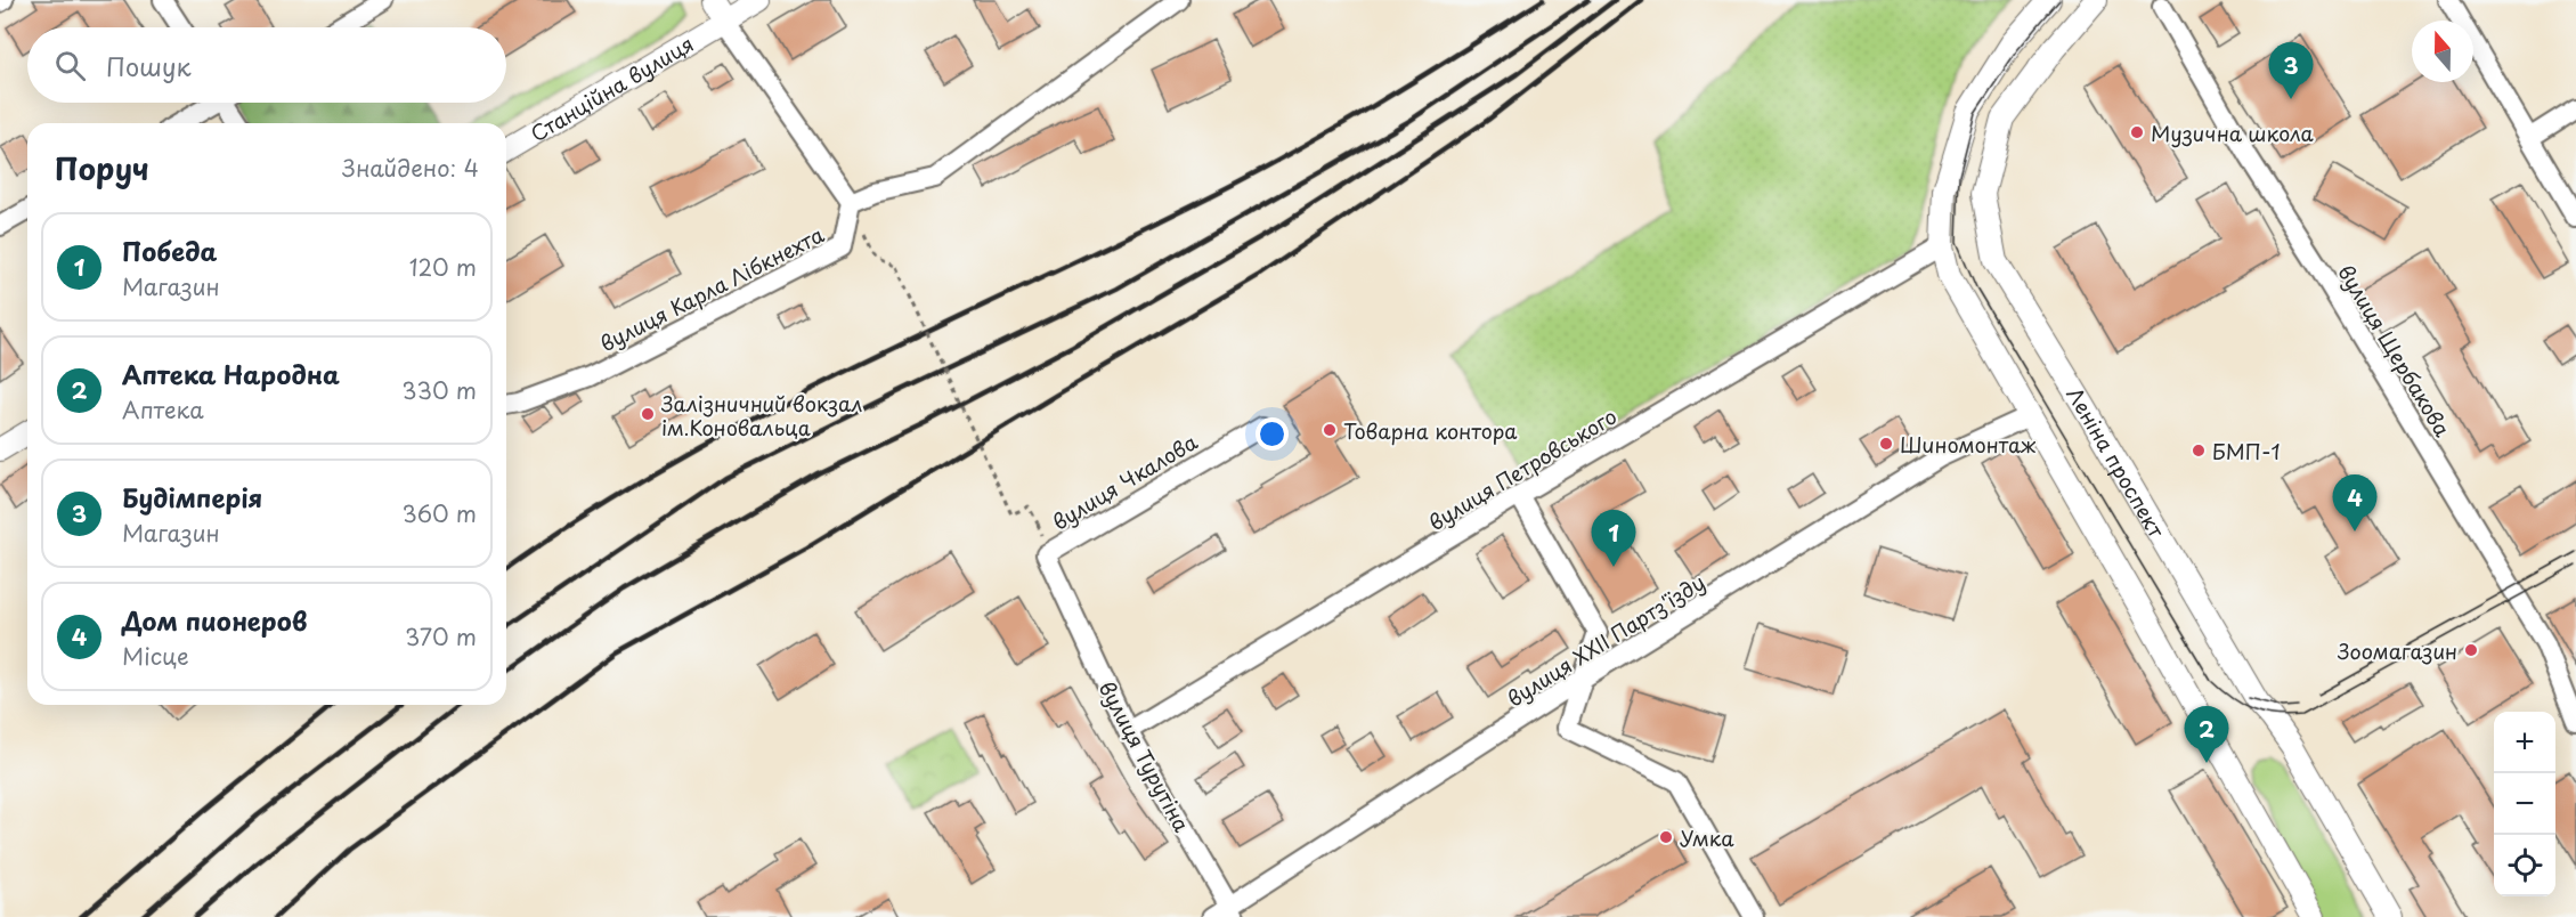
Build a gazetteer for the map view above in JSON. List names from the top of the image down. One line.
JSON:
{"streets":{"street":["Станційна вулиця","вулиця Карла Лібкнехта","вулиця Щербакова","Леніна проспект","вулиця Петровського","вулиця Чкалова","вулиця XXII Партз'їзду","вулиця Турутіна"]},"crossings":[["вулиця Петровського","вулиця Турутіна"],["вулиця Чкалова","вулиця Турутіна"],["вулиця XXII Партз'їзду","вулиця Турутіна"]],"places":["Музична школа","Залізничний вокзал ім.Коновальца","Товарна контора","Шиномонтаж","БМП-1","Зоомагазин","Умка"],"north":"top","page":{"search":"Пошук","pins":["3","4","1","2"],"heading":["Поруч","Знайдено: 4"],"list":[{"mark":"1","name":"Победа","note":"Магазин","value":"120 m"},{"mark":"2","name":"Аптека Народна","note":"Аптека","value":"330 m"},{"mark":"3","name":"Будімперія","note":"Магазин","value":"360 m"},{"mark":"4","name":"Дом пионеров","note":"Місце","value":"370 m"}],"map_buttons":["+","−"]}}
